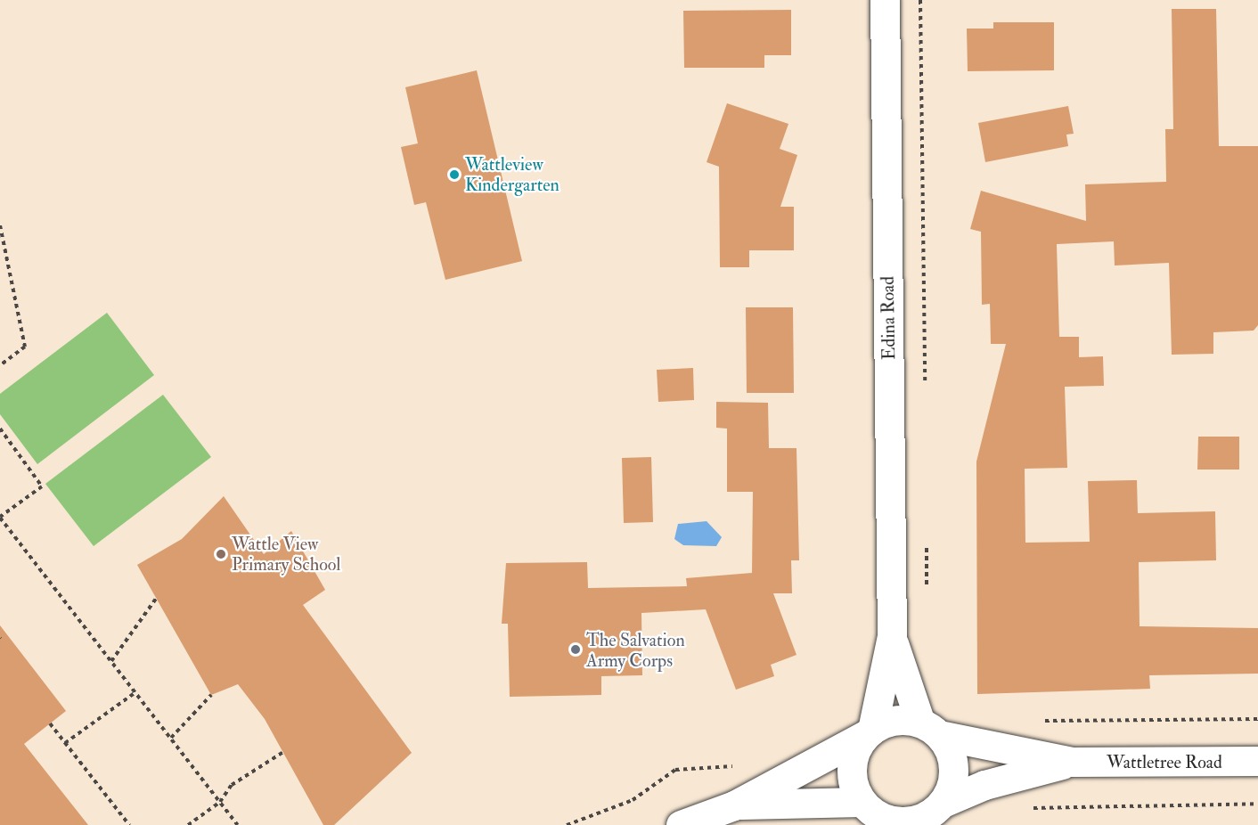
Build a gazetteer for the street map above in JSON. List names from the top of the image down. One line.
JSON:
{"streets":{"street":["Edina Road","Wattletree Road"]},"crossings":[["Edina Road","Wattletree Road"]],"places":["Wattleview Kindergarten","Wattle View Primary School","The Salvation Army Corps"]}
